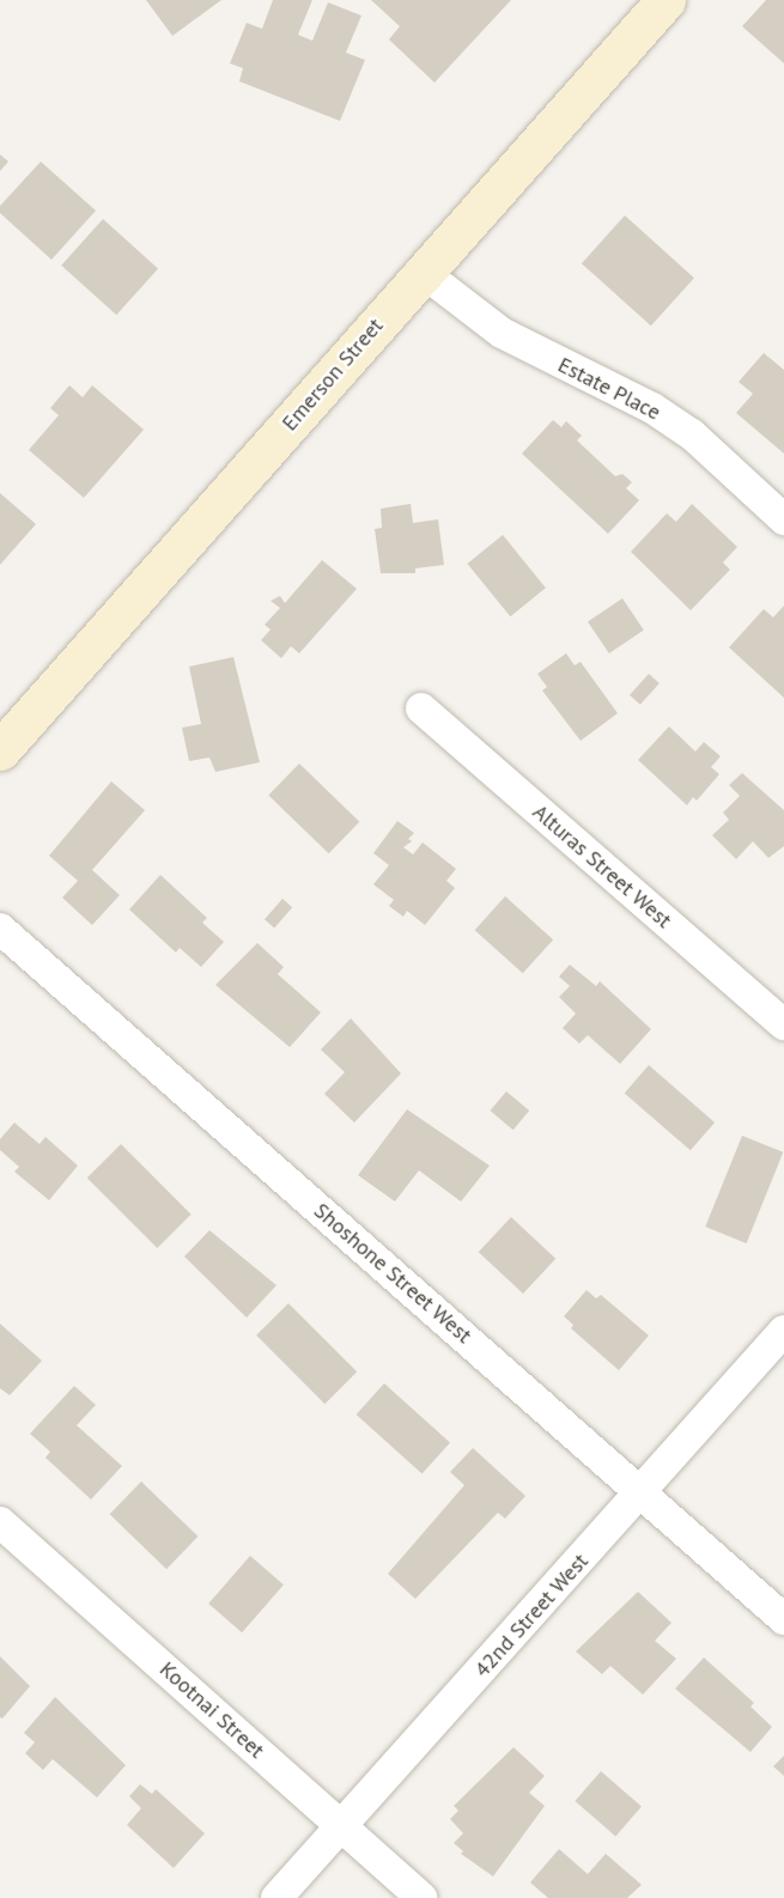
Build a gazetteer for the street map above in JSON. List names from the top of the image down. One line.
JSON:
{"streets":{"main road":["Emerson Street"],"street":["Estate Place","Alturas Street West","Shoshone Street West","42nd Street West","Kootnai Street"]},"crossings":[["Emerson Street","Estate Place"],["Shoshone Street West","42nd Street West"],["42nd Street West","Kootnai Street"]]}
